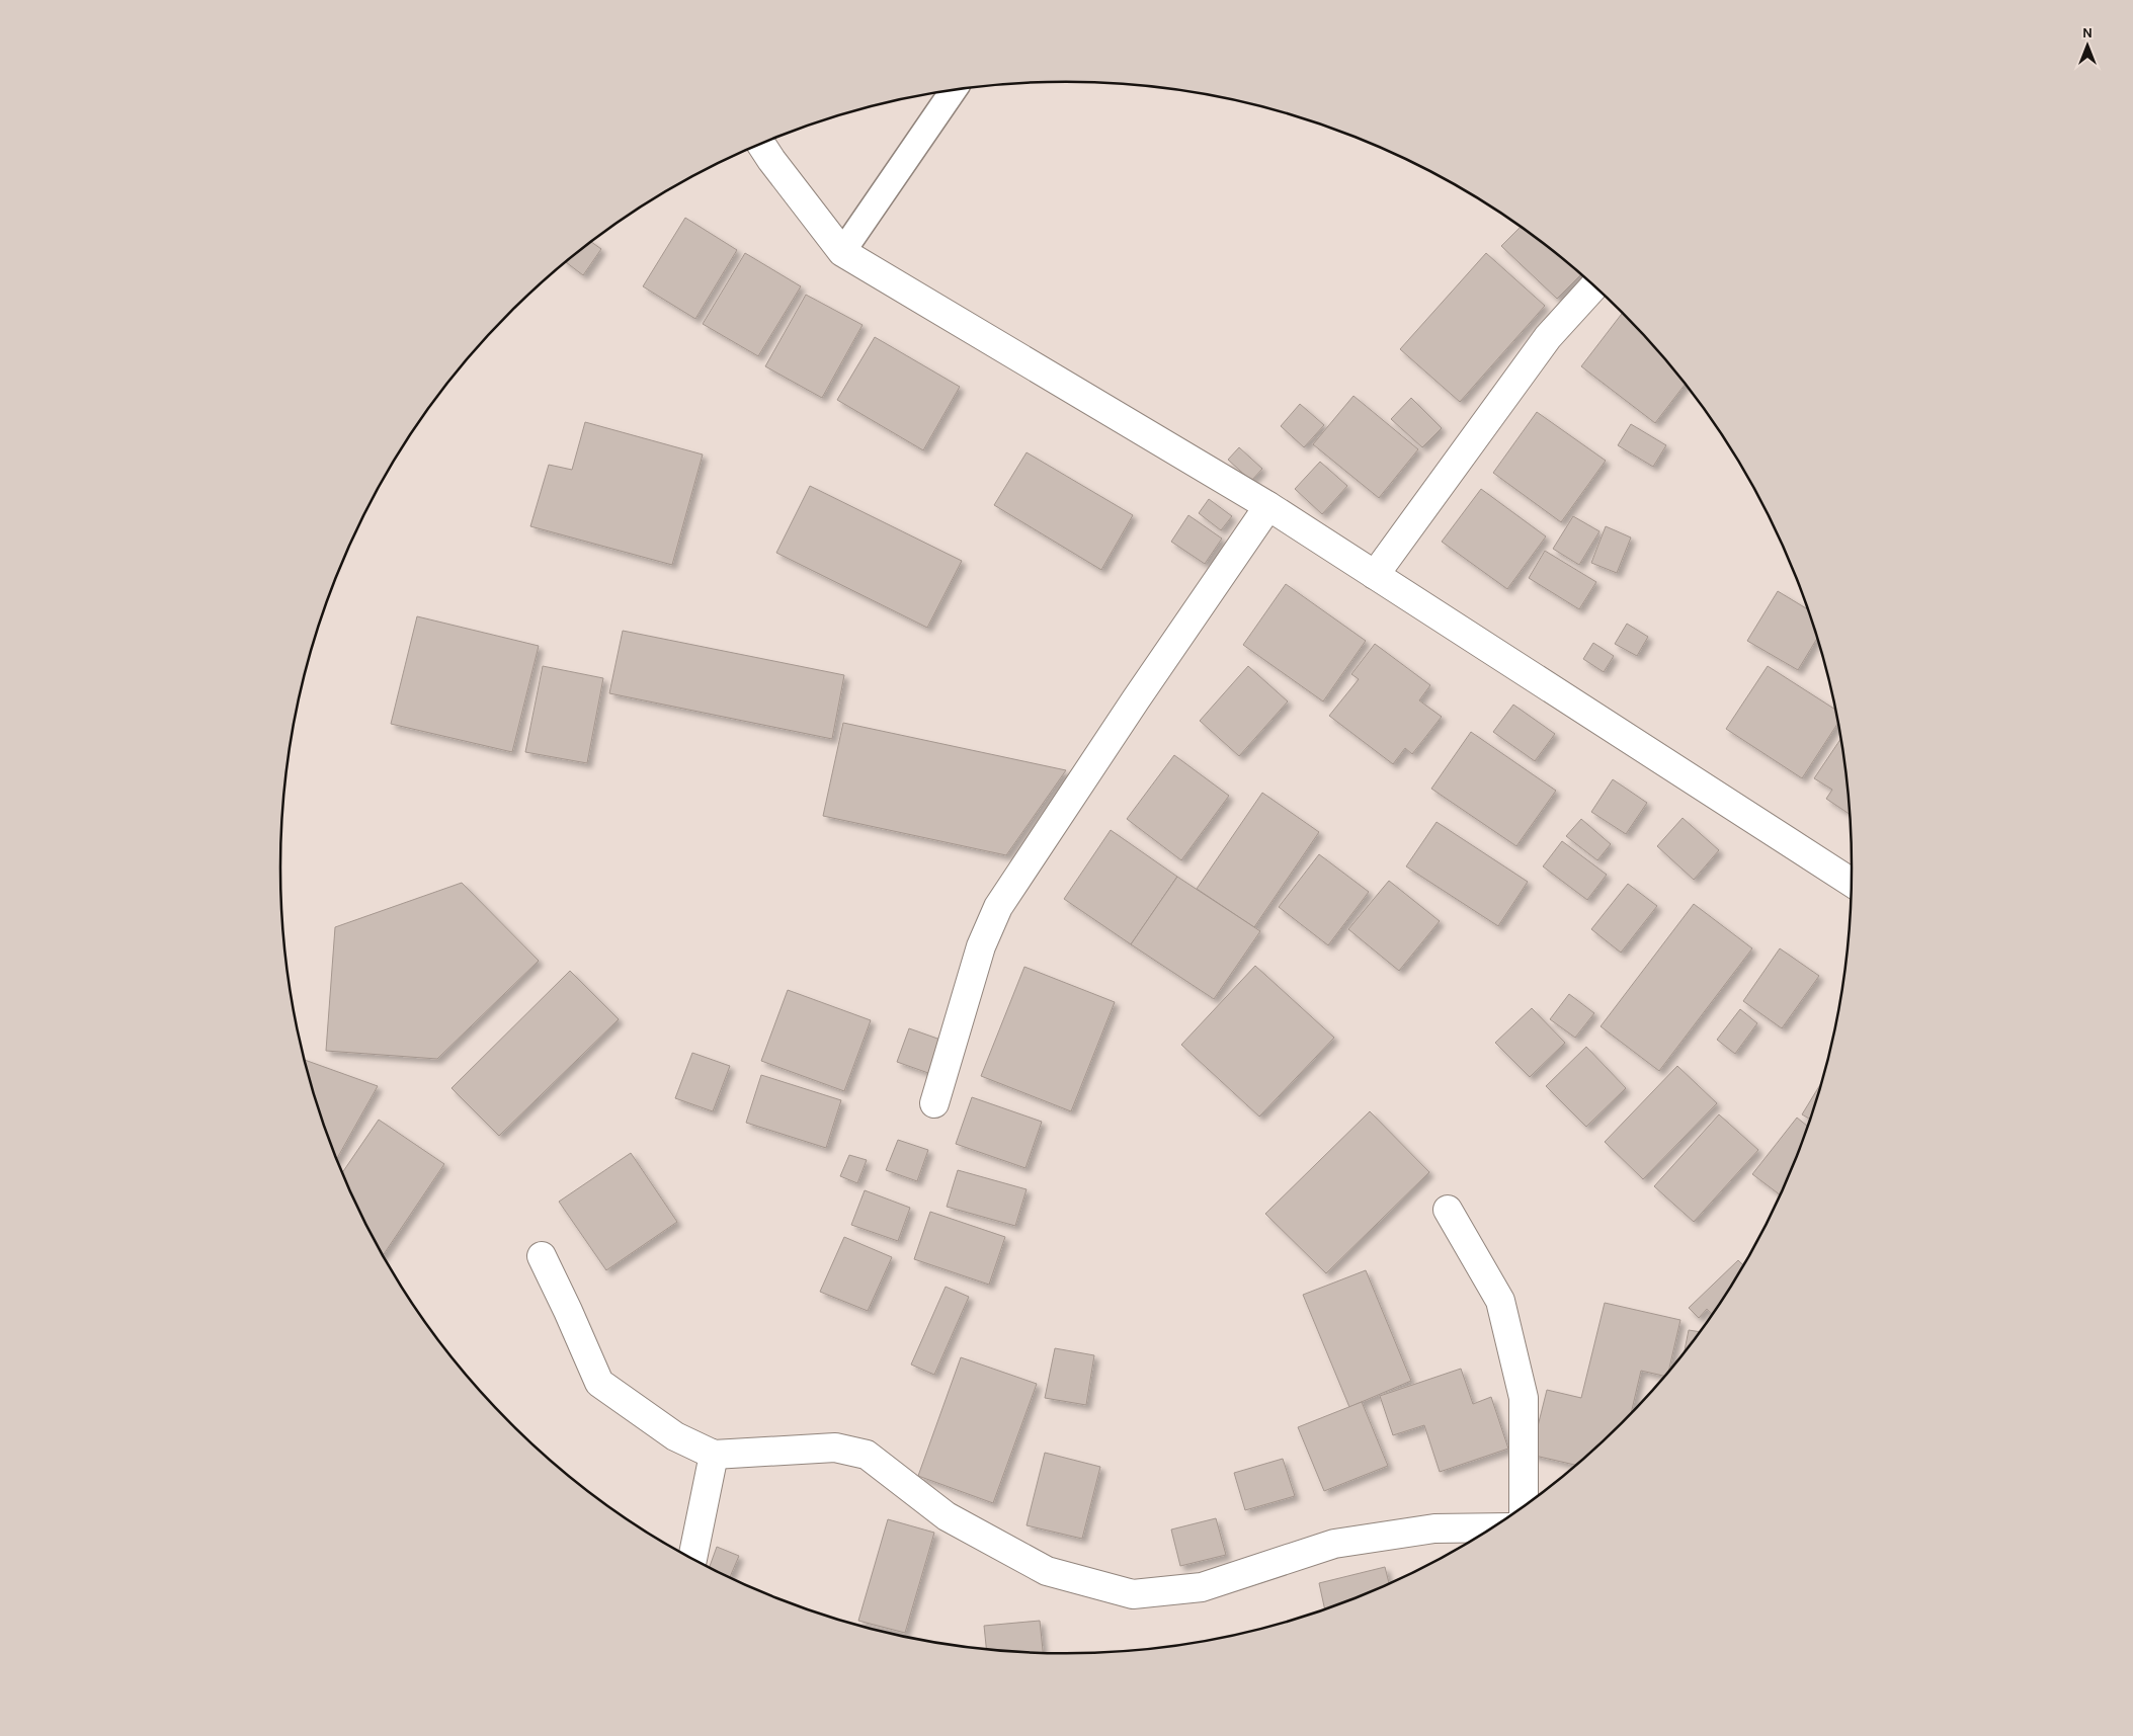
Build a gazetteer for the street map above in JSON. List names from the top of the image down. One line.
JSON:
{"north":"top"}
